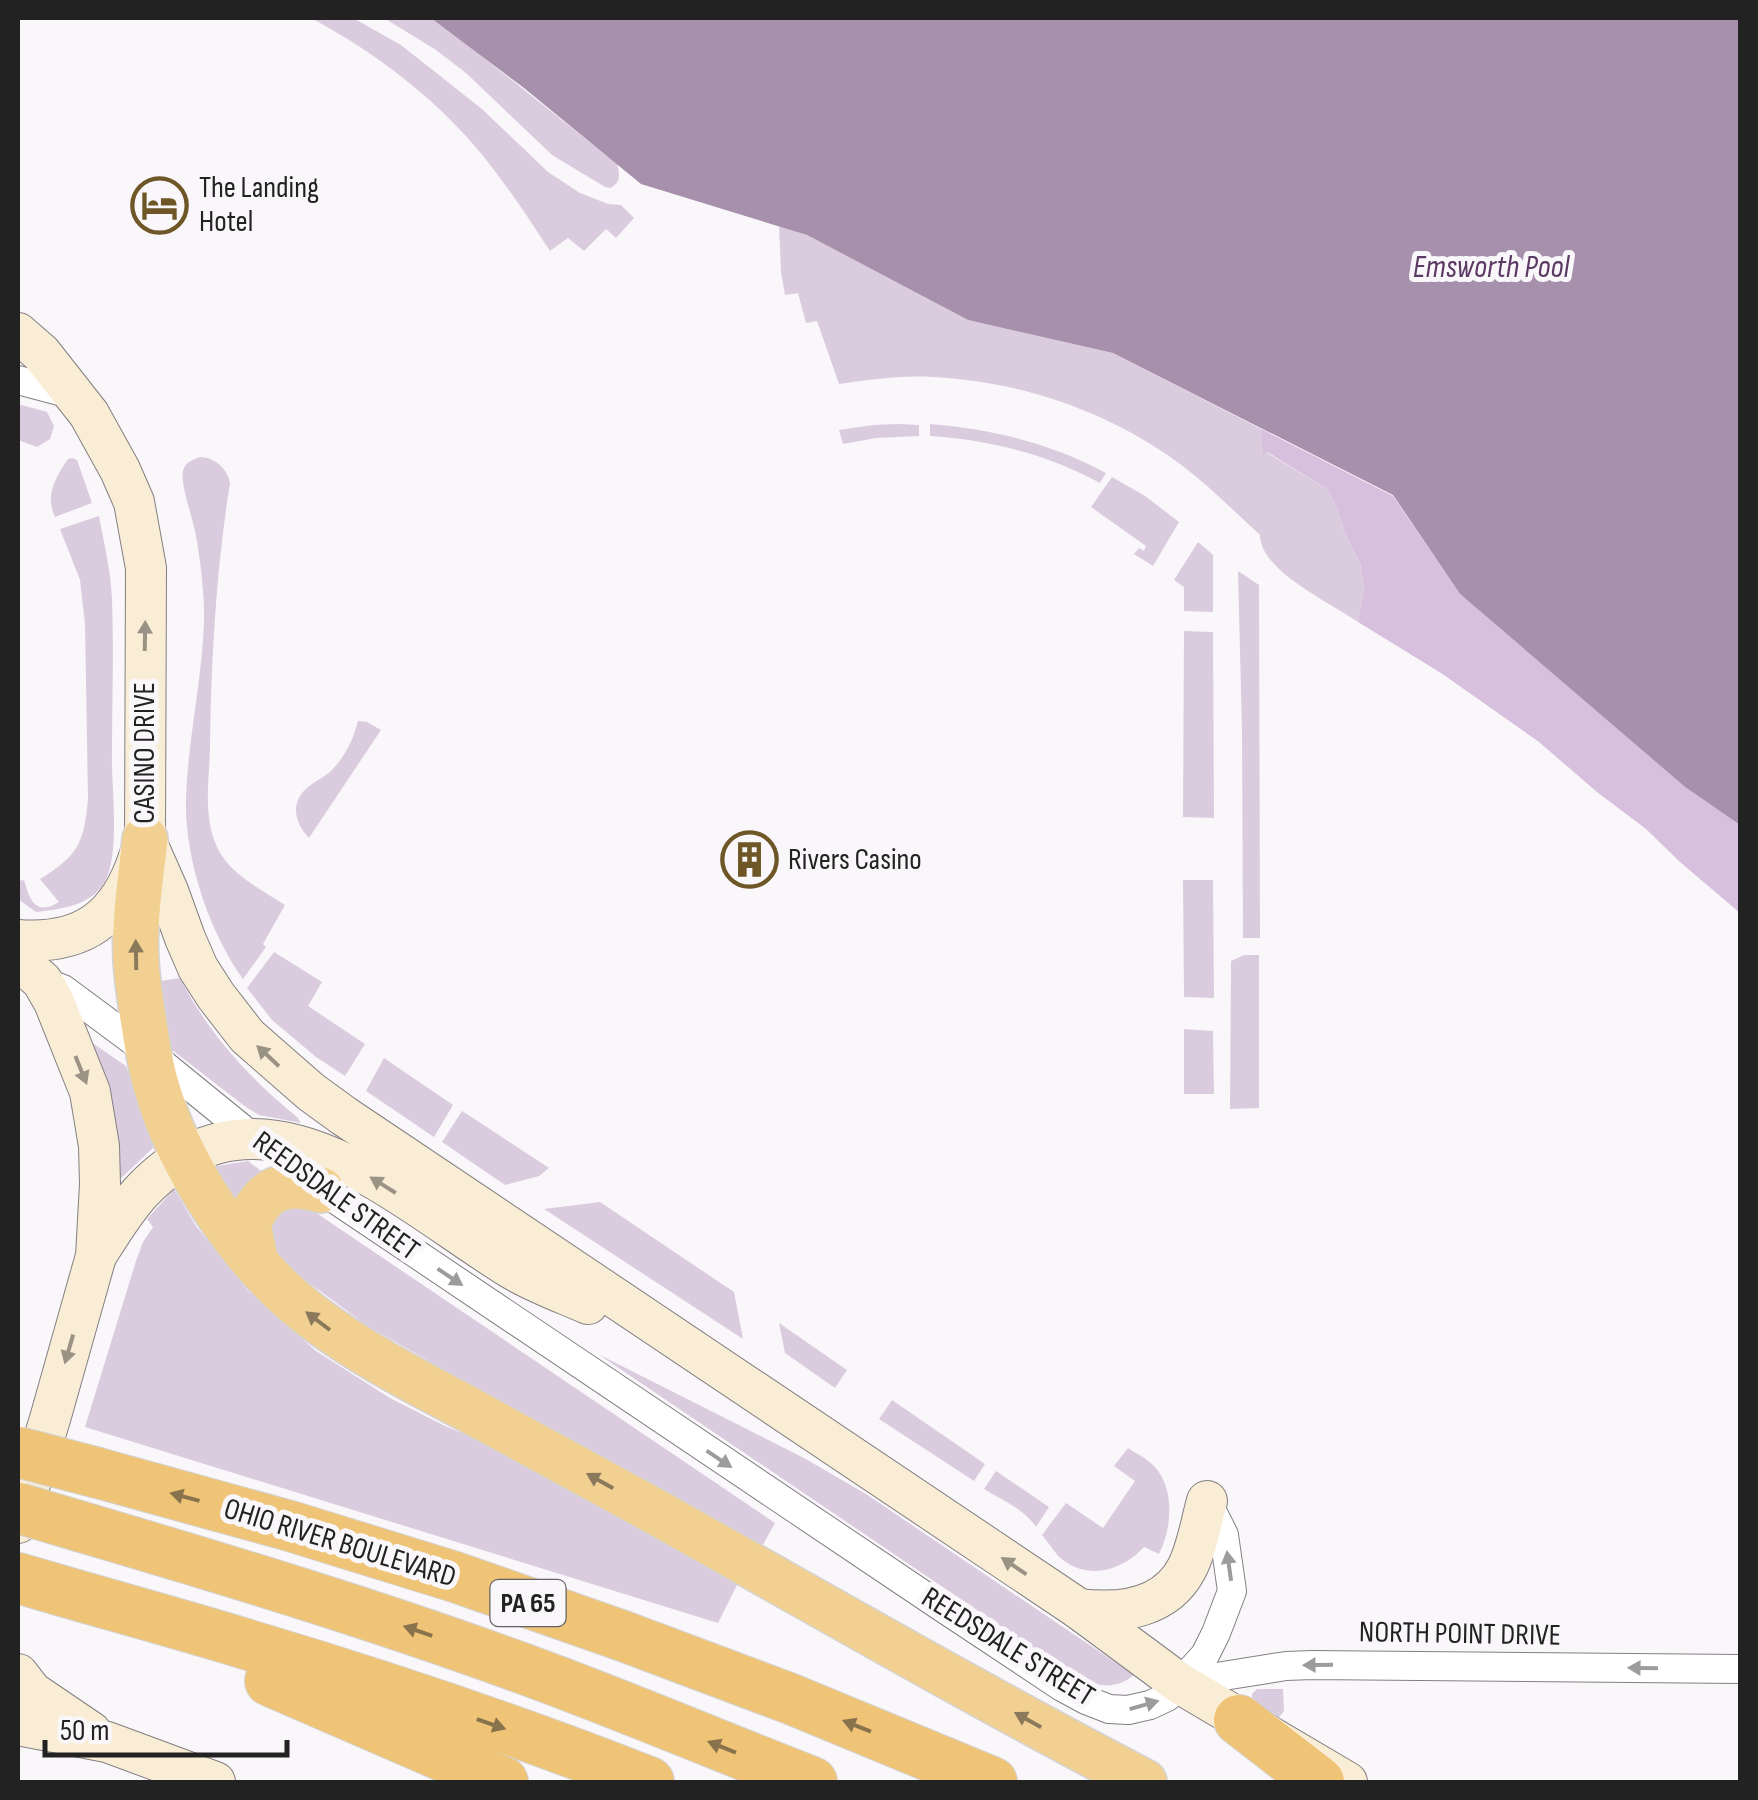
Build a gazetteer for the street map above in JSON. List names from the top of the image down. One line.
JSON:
{"streets":{"highway":["OHIO RIVER BOULEVARD","PA 65"],"main road":["CASINO DRIVE"],"street":["REEDSDALE STREET","NORTH POINT DRIVE"]},"crossings":[["REEDSDALE STREET","NORTH POINT DRIVE"]],"one_way":["CASINO DRIVE","REEDSDALE STREET","NORTH POINT DRIVE"],"water":["Emsworth Pool"],"places":{"hotel":["The Landing Hotel"],"building":["Rivers Casino"]},"scale_bar":"50 m"}
